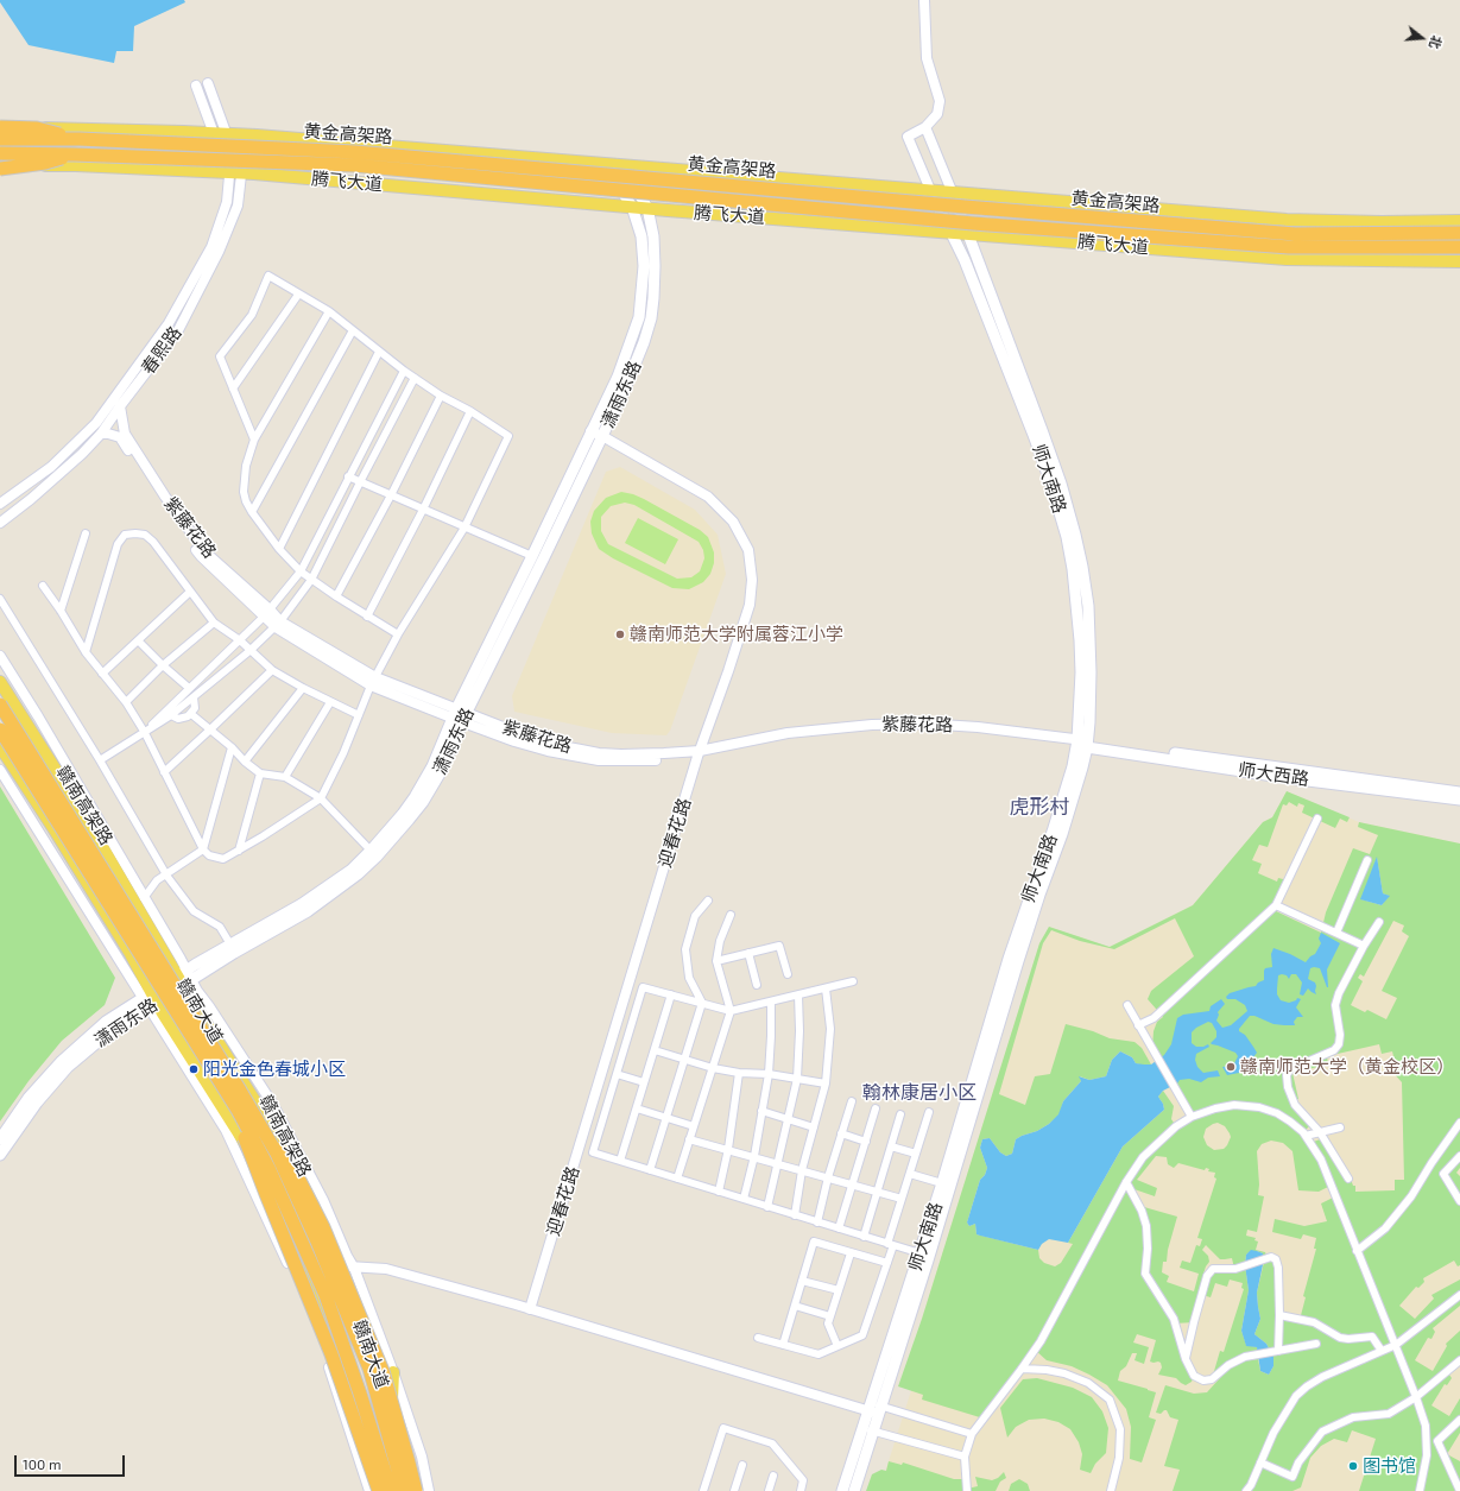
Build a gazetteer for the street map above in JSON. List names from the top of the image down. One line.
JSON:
{"streets":{"highway":["黄金高架路","赣南高架路"],"main road":["腾飞大道","潇雨东路","师大南路","师大西路","赣南大道"],"street":["春熙路","紫藤花路","迎春花路"]},"crossings":[["腾飞大道","春熙路"],["腾飞大道","潇雨东路"],["腾飞大道","师大南路"],["春熙路","紫藤花路"],["潇雨东路","紫藤花路"],["潇雨东路","迎春花路"],["潇雨东路","赣南大道"],["师大南路","紫藤花路"],["师大南路","师大西路"],["紫藤花路","师大西路"],["紫藤花路","迎春花路"]],"districts":["虎形村","翰林康居小区"],"places":["赣南师范大学附属蓉江小学","赣南师范大学（黄金校区）","阳光金色春城小区","图书馆"],"scale_bar":"100 m","north":"right"}
